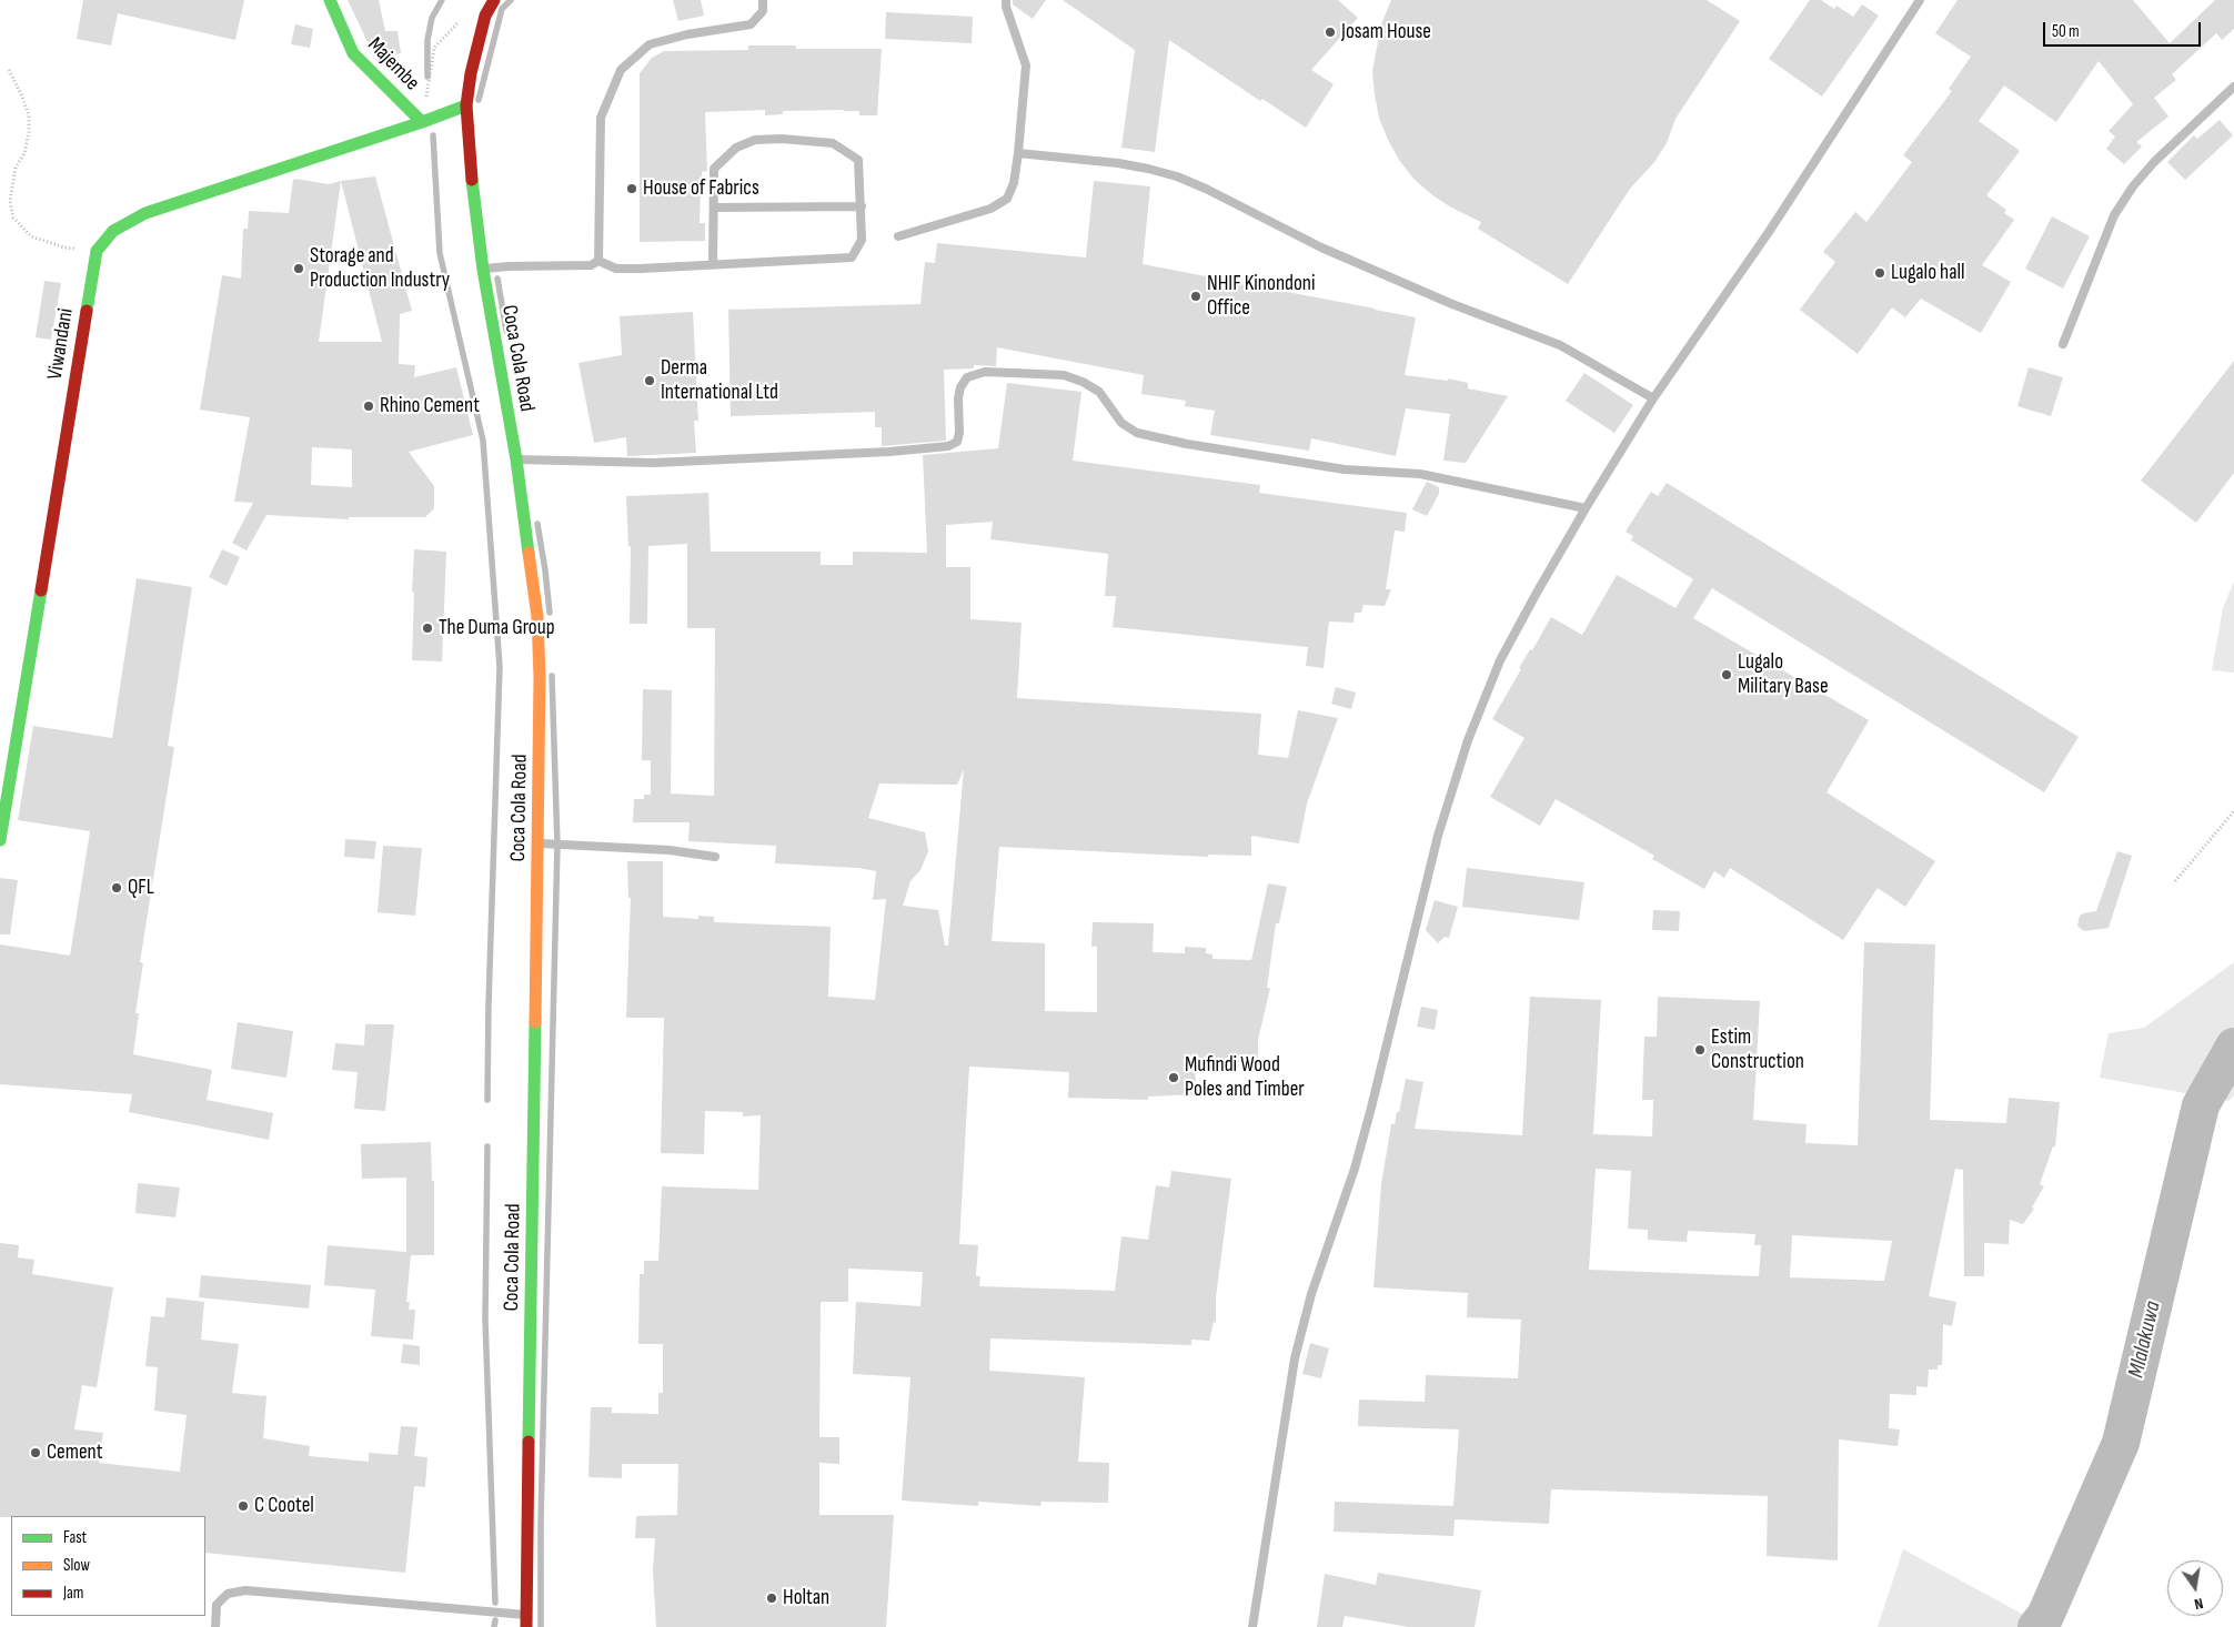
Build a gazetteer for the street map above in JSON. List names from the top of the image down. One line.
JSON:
{"streets":{"main road":["Majembe","Viwandani","Coca Cola Road"]},"water":["Mlalakuwa"],"places":["Josam House","House of Fabrics","Storage and Production Industry","Lugalo hall","NHIF Kinondoni Office","Derma International Ltd","Rhino Cement","The Duma Group","Lugalo Military Base","QFL","Estim Construction","Mufindi Wood Poles and Timber","Cement","C Cootel","Holtan"],"legend":["Fast","Slow","Jam"],"scale_bar":"50 m","north":"bottom"}
